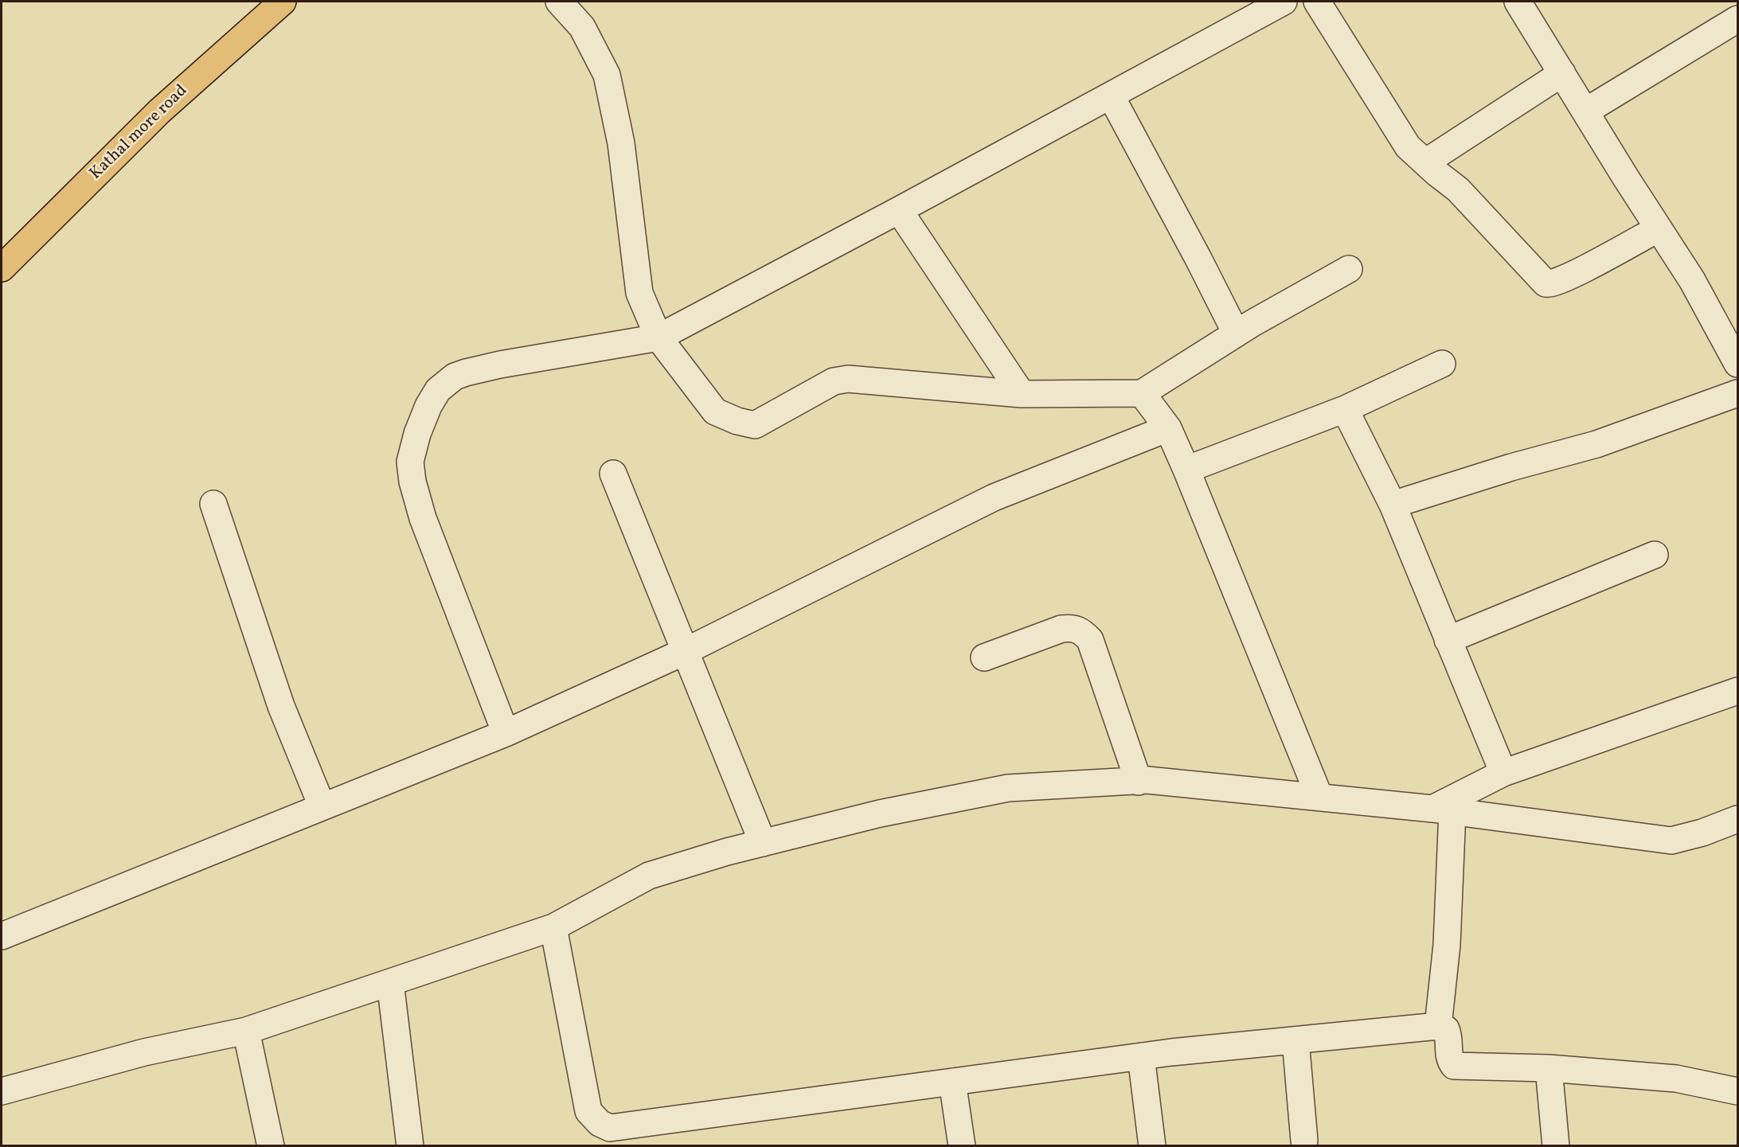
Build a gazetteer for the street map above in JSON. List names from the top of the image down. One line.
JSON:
{"streets":{"main road":["Kathal more road"]}}
